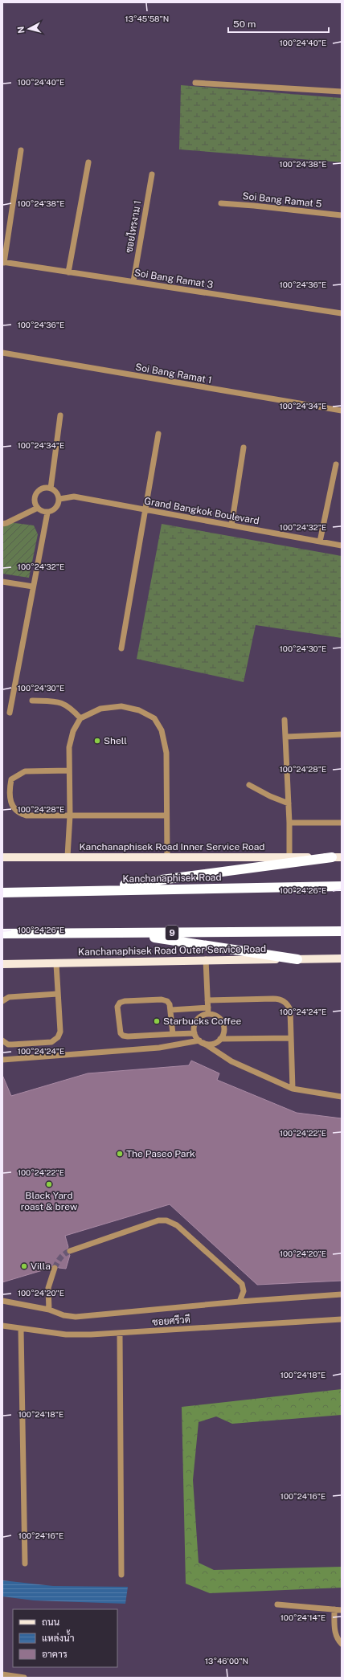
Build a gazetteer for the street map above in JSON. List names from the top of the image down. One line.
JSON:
{"streets":{"highway":["Kanchanaphisek Road","9"],"main road":["Kanchanaphisek Road Inner Service Road","Kanchanaphisek Road Outer Service Road"],"street":["Soi Bang Ramat 5","ซอยไทรงาม 1","Soi Bang Ramat 3","Soi Bang Ramat 1","Grand Bangkok Boulevard","ซอยศรีวดี"]},"crossings":[["ซอยไทรงาม 1","Soi Bang Ramat 3"]],"places":["Shell","Starbucks Coffee","The Paseo Park","Black Yard roast & brew","Villa"],"legend":["ถนน","แหล่งน้ำ","อาคาร"],"scale_bar":"50 m","north":"left","coordinates":["13°45'58\"N","100°24'40\"E","100°24'38\"E","100°24'36\"E","100°24'34\"E","100°24'32\"E","100°24'30\"E","100°24'28\"E","100°24'26\"E","100°24'24\"E","100°24'22\"E","100°24'20\"E","100°24'18\"E","100°24'16\"E","100°24'14\"E","13°46'00\"N"]}
